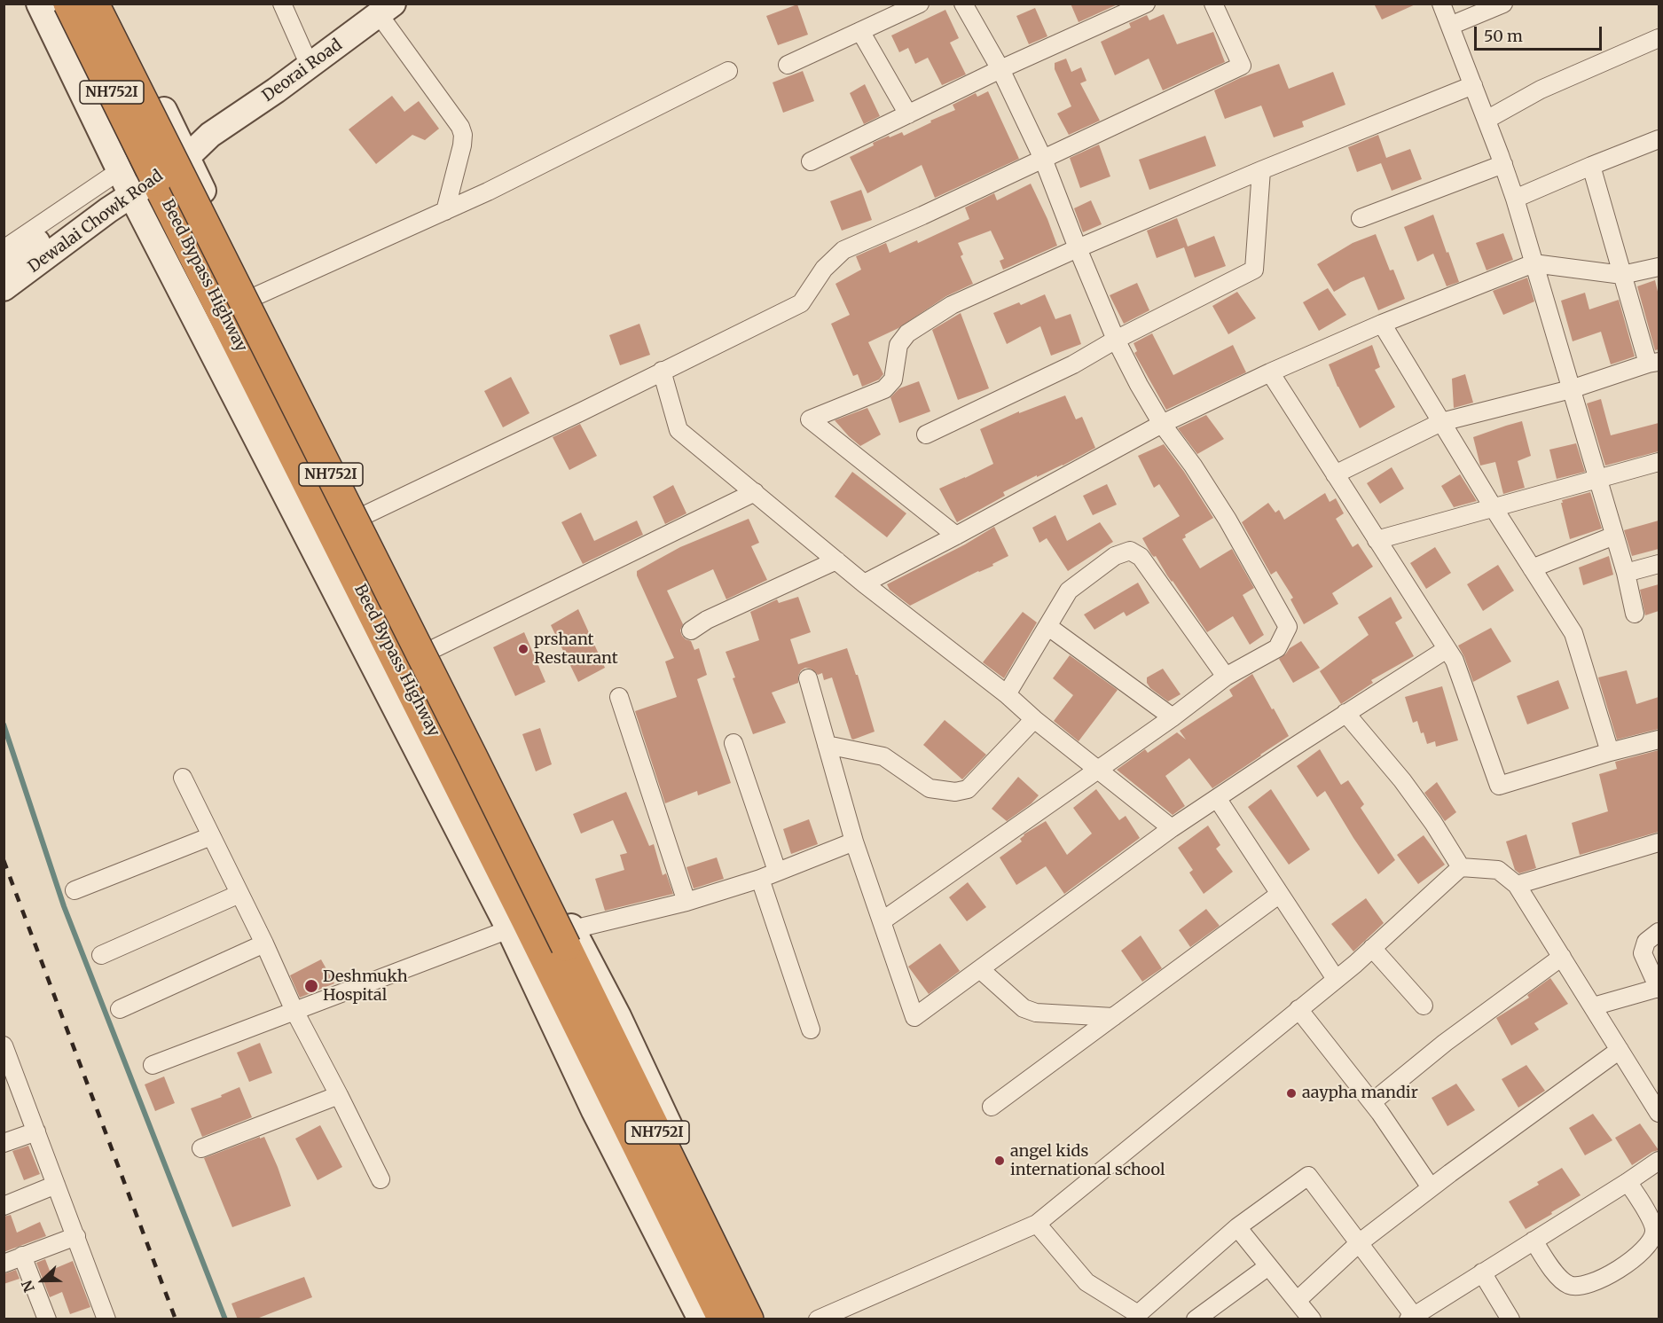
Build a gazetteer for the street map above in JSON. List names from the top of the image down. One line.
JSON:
{"streets":{"highway":["NH752I","Beed Bypass Highway"],"street":["Deorai Road","Dewalai Chowk Road"]},"crossings":[["Deorai Road","Dewalai Chowk Road"]],"places":["prshant Restaurant","Deshmukh Hospital","aaypha mandir","angel kids international school"],"scale_bar":"50 m","north":"left"}
